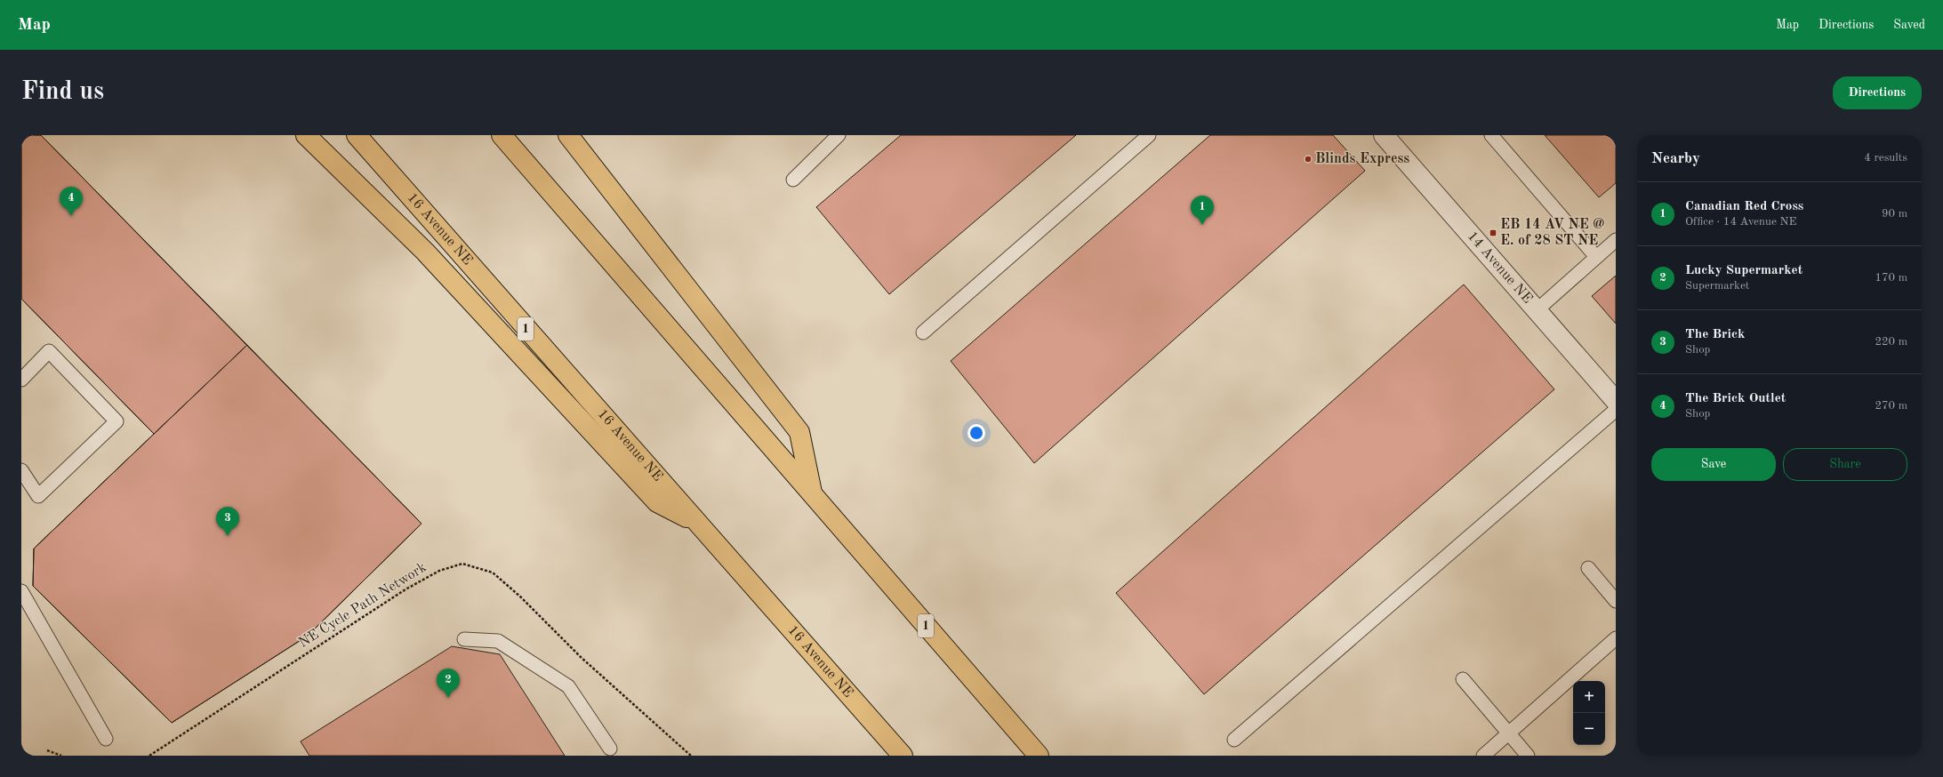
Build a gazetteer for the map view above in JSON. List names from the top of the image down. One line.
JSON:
{"streets":{"highway":["16 Avenue NE","1"],"street":["14 Avenue NE"],"path":["NE Cycle Path Network"]},"places":{"other":["Blinds Express"],"transit":["EB 14 AV NE @ E. of 28 ST NE"]},"page":{"header":"Map","nav":["Map","Directions","Saved"],"buttons":["Directions",["Save","Share"]],"title":"Find us","heading":["Nearby","4 results"],"list":[{"mark":"1","name":"Canadian Red Cross","note":"Office · 14 Avenue NE","value":"90 m"},{"mark":"2","name":"Lucky Supermarket","note":"Supermarket","value":"170 m"},{"mark":"3","name":"The Brick","note":"Shop","value":"220 m"},{"mark":"4","name":"The Brick Outlet","note":"Shop","value":"270 m"}],"pins":["4","1","3","2"],"map_buttons":["+","−"]}}
